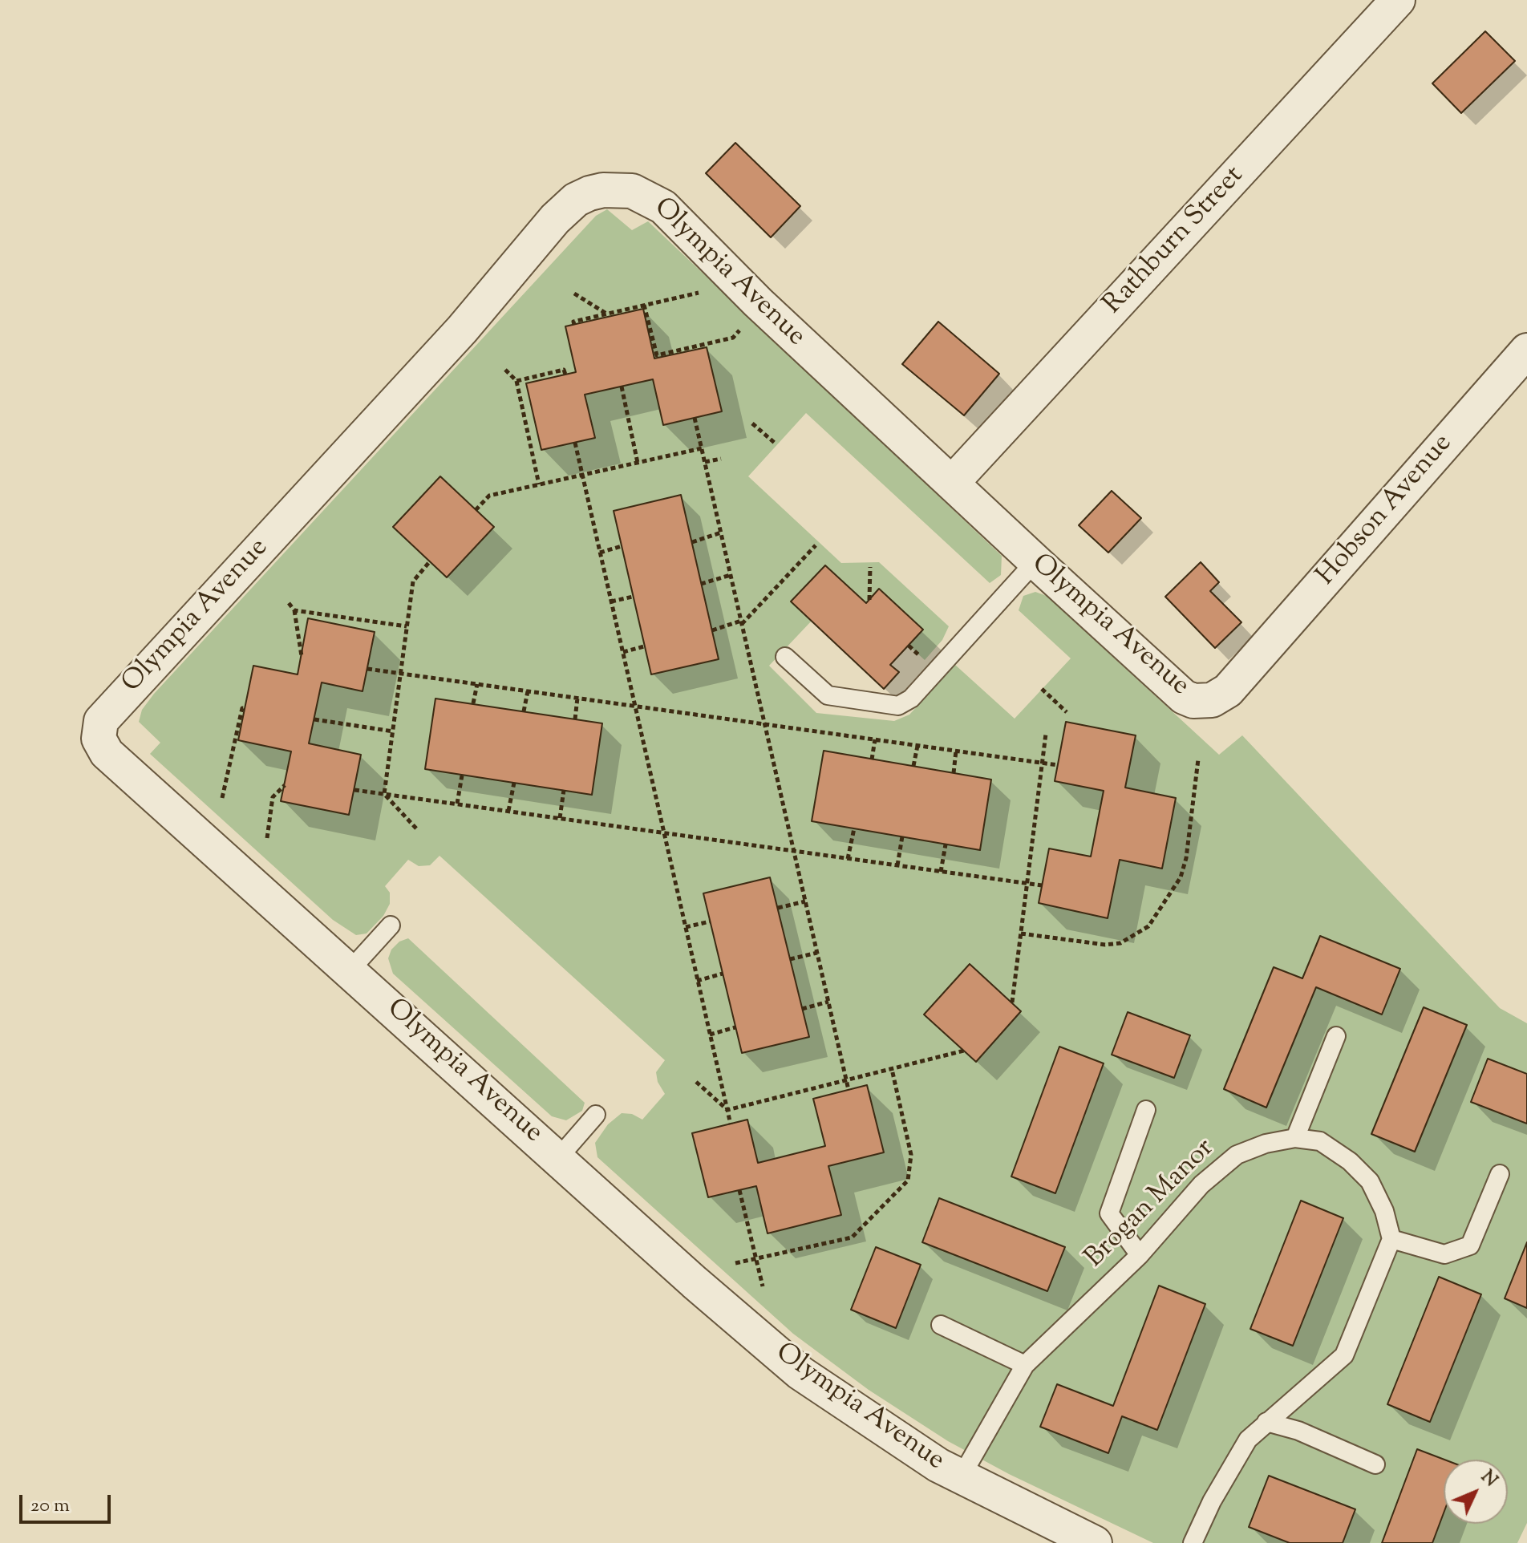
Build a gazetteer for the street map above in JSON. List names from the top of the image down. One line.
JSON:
{"streets":{"street":["Rathburn Street","Olympia Avenue","Hobson Avenue"],"lane":["Brogan Manor"]},"crossings":[["Rathburn Street","Olympia Avenue"],["Olympia Avenue","Hobson Avenue"],["Olympia Avenue","Brogan Manor"]],"scale_bar":"20 m","north":"top right"}
